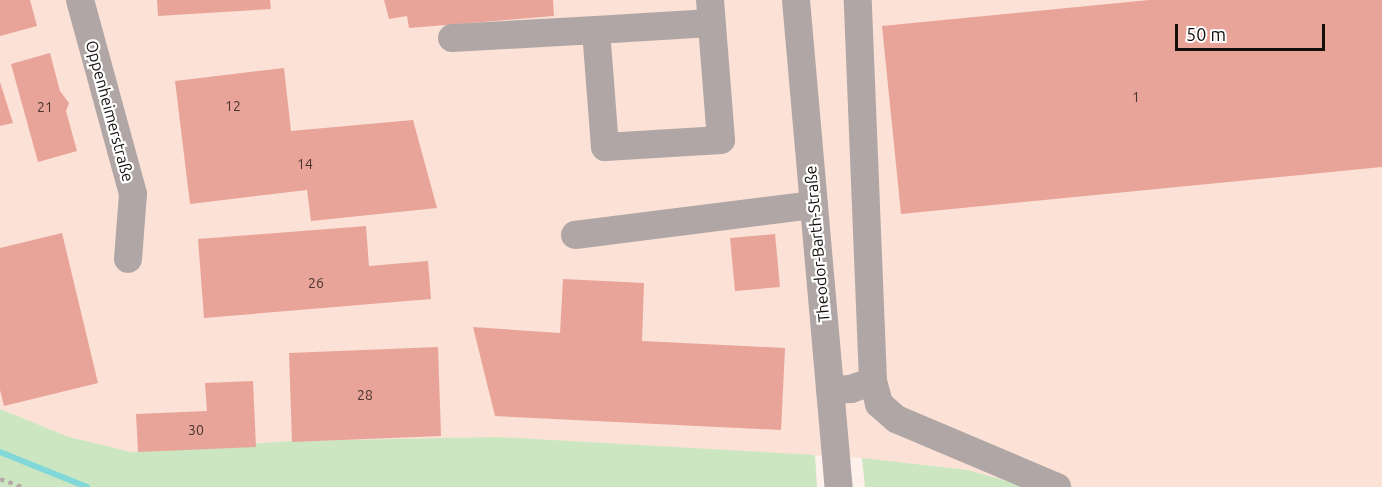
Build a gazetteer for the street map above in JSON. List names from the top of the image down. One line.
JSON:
{"streets":{"street":["Oppenheimerstraße","Theodor-Barth-Straße"]},"house_numbers":["1","12","21","14","26","28","30"],"scale_bar":"50 m"}
